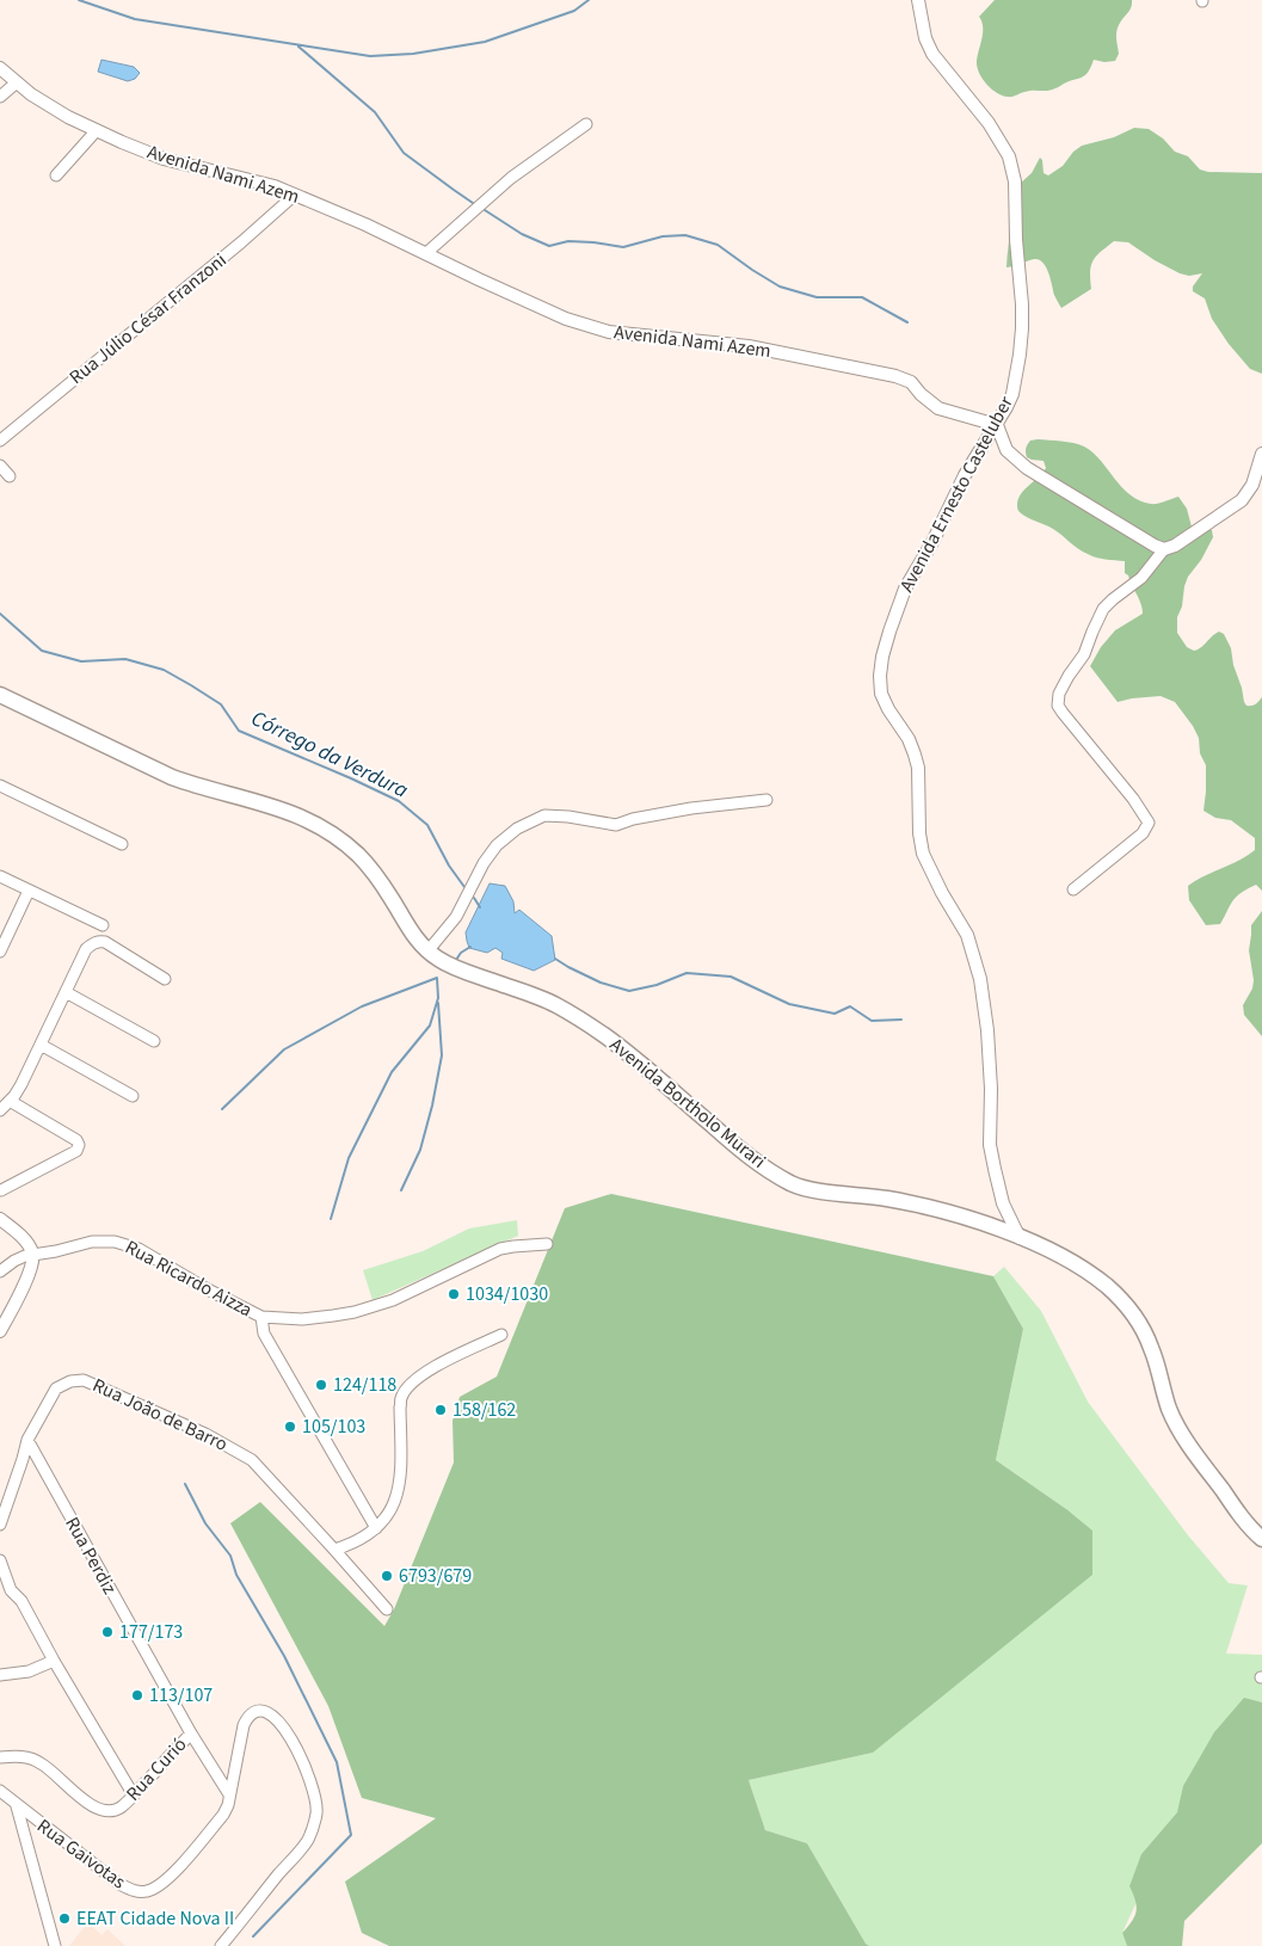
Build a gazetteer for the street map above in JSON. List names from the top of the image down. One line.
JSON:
{"streets":{"main road":["Avenida Bortholo Murari"],"street":["Avenida Nami Azem","Rua Júlio César Franzoni","Avenida Ernesto Casteluber","Rua Ricardo Aizza","Rua João de Barro","Rua Perdiz","Rua Curió","Rua Gaivotas"]},"crossings":[["Avenida Nami Azem","Rua Júlio César Franzoni"],["Avenida Nami Azem","Avenida Ernesto Casteluber"],["Avenida Ernesto Casteluber","Avenida Bortholo Murari"],["Rua João de Barro","Rua Perdiz"],["Rua Perdiz","Rua Curió"],["Rua Perdiz","Rua Gaivotas"]],"water":["Córrego da Verdura"],"places":["1034/1030","124/118","158/162","105/103","6793/679","177/173","113/107","EEAT Cidade Nova II"]}
